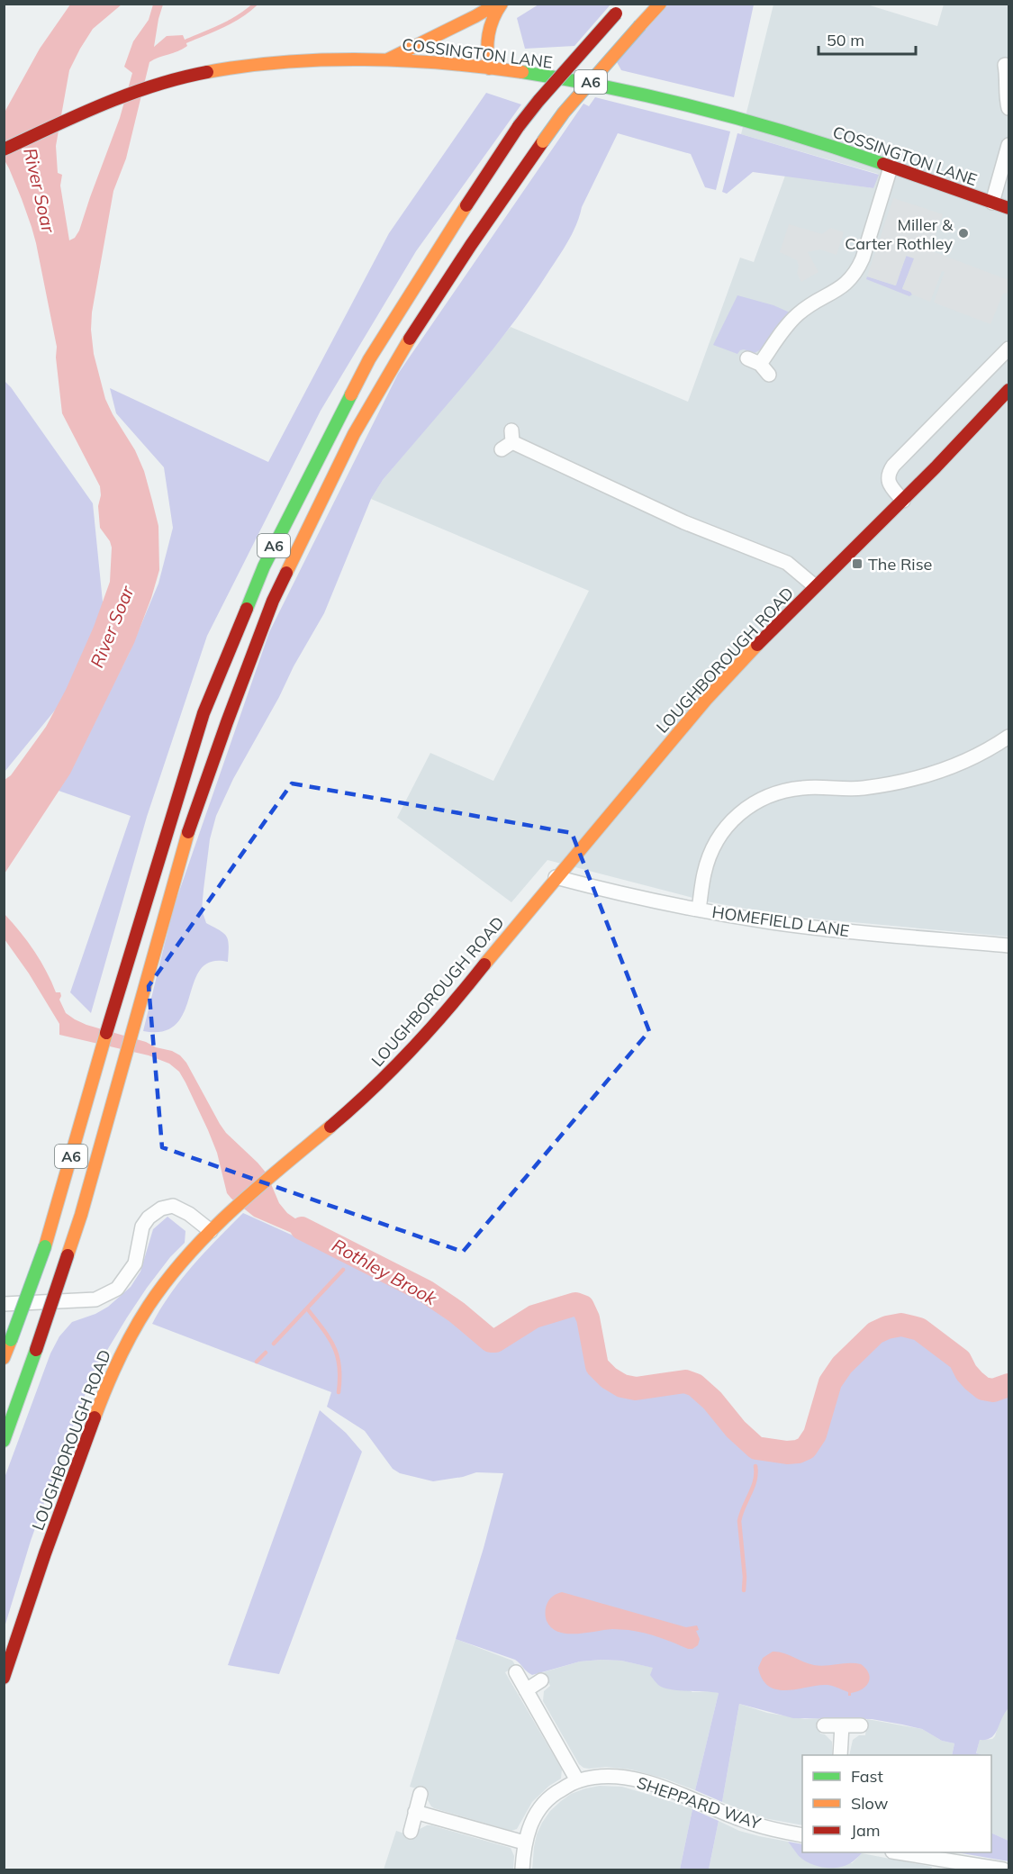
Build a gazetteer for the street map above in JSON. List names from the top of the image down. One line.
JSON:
{"streets":{"main road":["COSSINGTON LANE","A6","LOUGHBOROUGH ROAD"],"street":["HOMEFIELD LANE","SHEPPARD WAY"]},"crossings":[["LOUGHBOROUGH ROAD","HOMEFIELD LANE"]],"water":["River Soar","Rothley Brook"],"places":{"other":["Miller & Carter Rothley"],"transit":["The Rise"]},"legend":["Fast","Slow","Jam"],"scale_bar":"50 m"}
